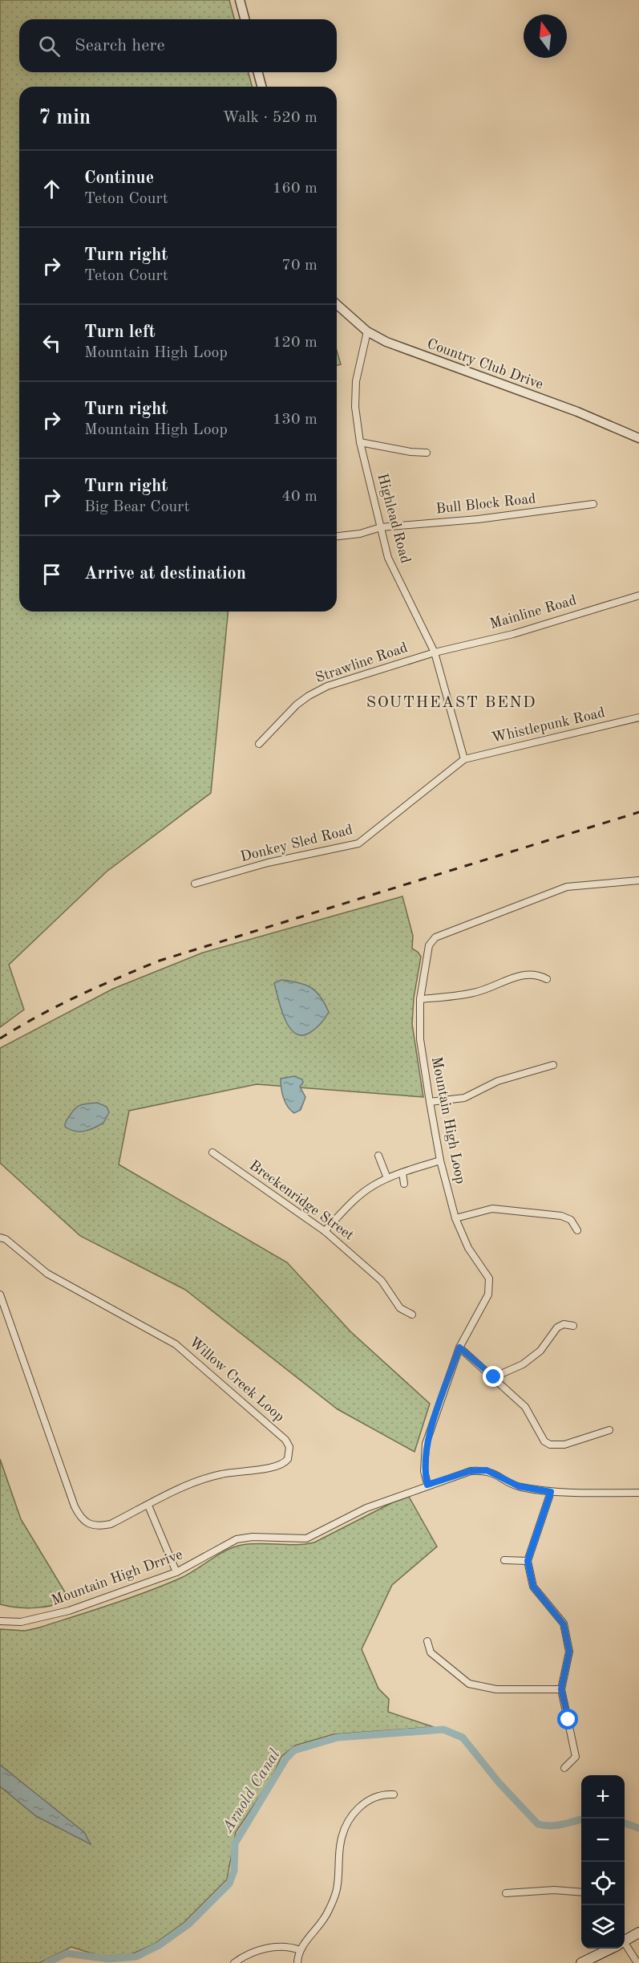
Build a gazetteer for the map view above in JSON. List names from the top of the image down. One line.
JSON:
{"streets":{"street":["Country Club Drive","Bull Block Road","Highlead Road","Mainline Road","Strawline Road","Whistlepunk Road","Donkey Sled Road","Mountain High Loop","Breckenridge Street","Willow Creek Loop","Mountain High Drrive"]},"crossings":[["Country Club Drive","Highlead Road"],["Bull Block Road","Highlead Road"],["Highlead Road","Mainline Road"],["Highlead Road","Strawline Road"],["Highlead Road","Whistlepunk Road"],["Highlead Road","Donkey Sled Road"],["Mainline Road","Strawline Road"],["Whistlepunk Road","Donkey Sled Road"],["Mountain High Loop","Mountain High Drrive"]],"districts":["SOUTHEAST BEND"],"water":["Arnold Canal"],"north":"top","page":{"search":"Search here","heading":["7 min","Walk · 520 m"],"list":[["Continue","Teton Court","160 m"],["Turn right","Teton Court","70 m"],["Turn left","Mountain High Loop","120 m"],["Turn right","Mountain High Loop","130 m"],["Turn right","Big Bear Court","40 m"],"Arrive at destination"],"map_buttons":["+","−"]}}
